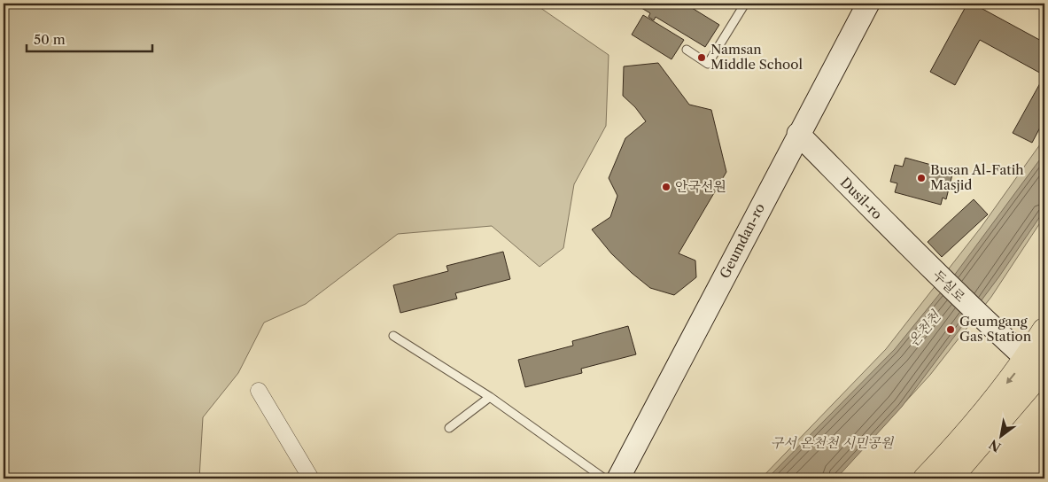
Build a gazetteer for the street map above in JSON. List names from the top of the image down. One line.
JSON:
{"streets":{"street":["Dusil-ro","Geumdan-ro","두실로"]},"crossings":[["Dusil-ro","Geumdan-ro"],["Dusil-ro","두실로"]],"water":["온천천"],"parks":["구서 온천천 시민공원"],"places":["Namsan Middle School","Busan Al-Fatih Masjid","안국선원","Geumgang Gas Station"],"scale_bar":"50 m","north":"bottom left"}
